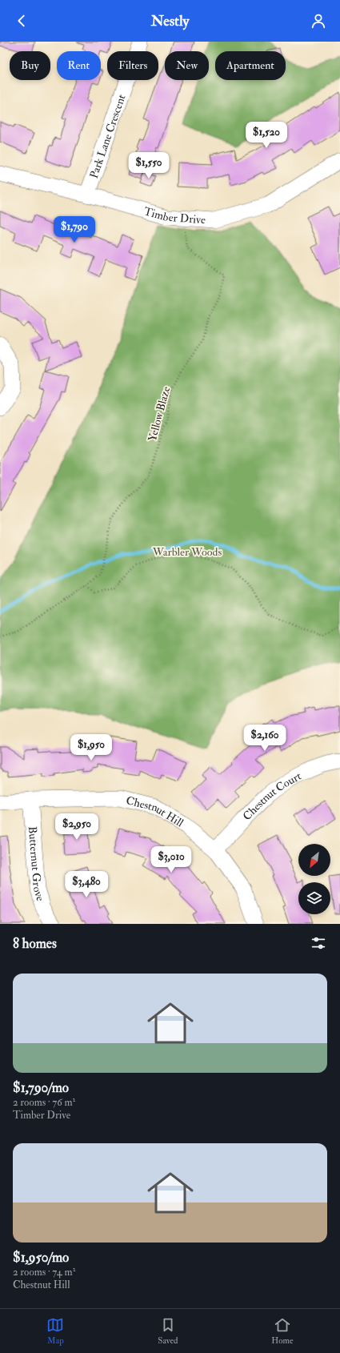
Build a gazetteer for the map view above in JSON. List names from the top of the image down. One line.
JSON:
{"streets":{"street":["Park Lane Crescent","Timber Drive","Chestnut Court","Chestnut Hill","Butternut Grove"],"path":["Yellow Blaze"]},"crossings":[["Park Lane Crescent","Timber Drive"],["Timber Drive","Yellow Blaze"],["Chestnut Court","Chestnut Hill"],["Chestnut Hill","Butternut Grove"]],"parks":["Warbler Woods"],"north":"bottom left","page":{"header":"Nestly","chip":["Buy","Rent","Filters","New","Apartment"],"price":["$1,520","$1,550","$1,790","$2,160","$1,950","$2,950","$3,010","$3,480"],"heading":"8 homes","list":[{"name":"$1,790/mo","note":"2 rooms · 76 m² · Timber Drive"},{"name":"$1,950/mo","note":"2 rooms · 74 m² · Chestnut Hill"}],"tabs":["Map","Saved","Home"]}}
